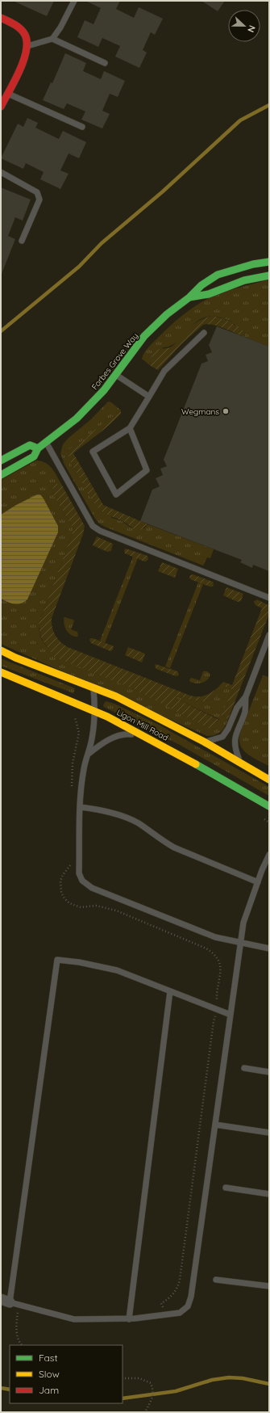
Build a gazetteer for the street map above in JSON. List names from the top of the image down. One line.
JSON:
{"streets":{"main road":["Forbes Grove Way","Ligon Mill Road"]},"places":["Wegmans"],"legend":["Fast","Slow","Jam"],"north":"right"}
